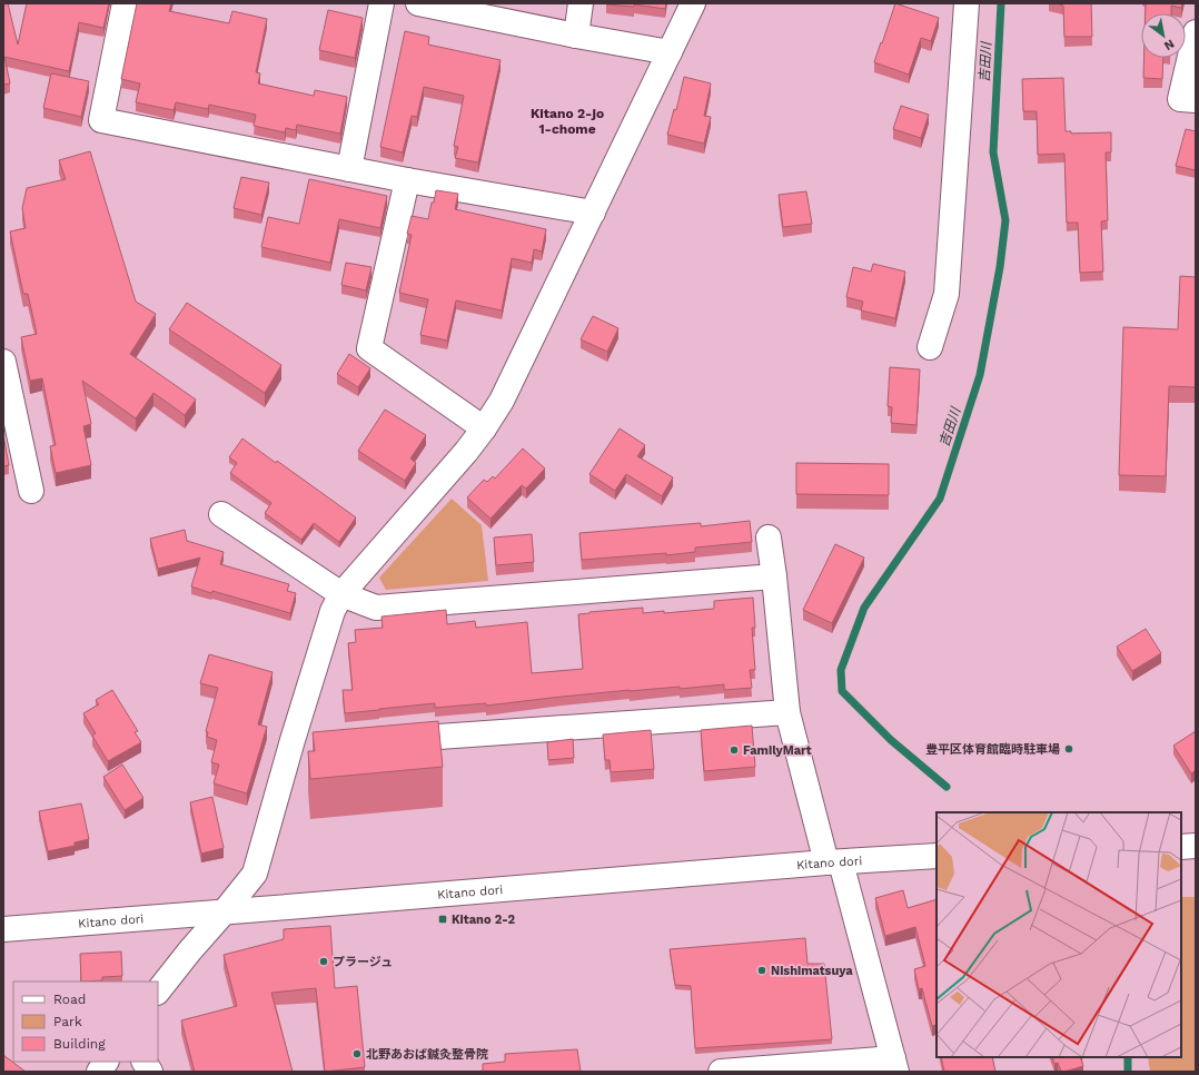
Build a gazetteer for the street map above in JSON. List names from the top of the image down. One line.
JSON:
{"streets":{"street":["Kitano dori"]},"districts":["Kitano 2-jo 1-chome"],"water":["吉田川"],"places":{"other":["豊平区体育館臨時駐車場","FamilyMart","プラージュ","Nishimatsuya","北野あおば鍼灸整骨院"],"transit":["Kitano 2-2"]},"legend":["Road","Park","Building"],"north":"bottom right"}
